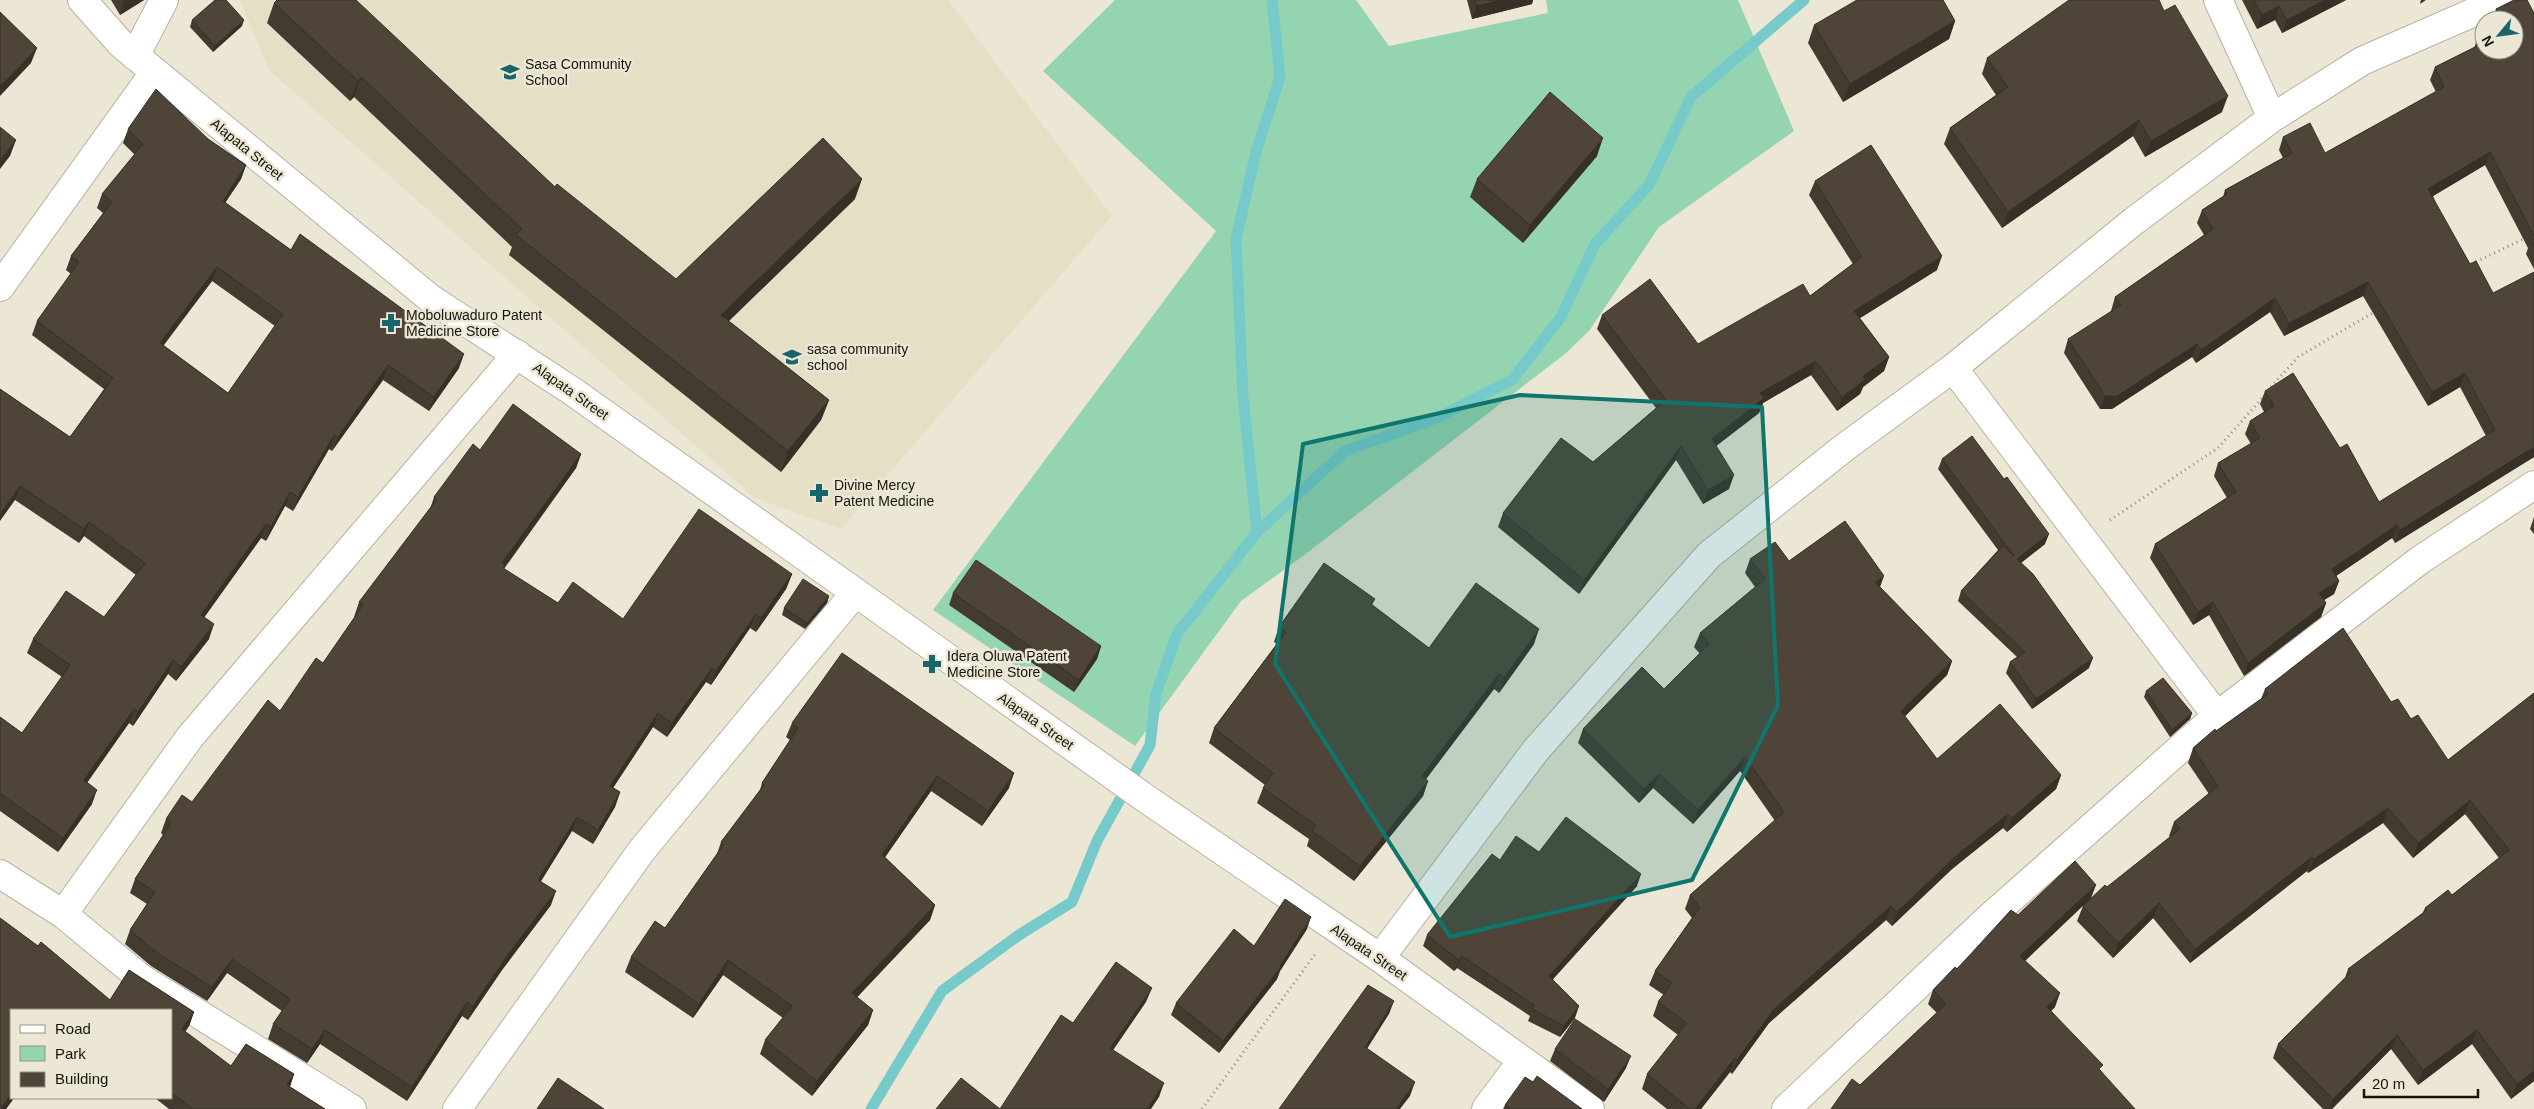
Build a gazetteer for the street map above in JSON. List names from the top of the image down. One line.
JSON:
{"streets":{"street":["Alapata Street"]},"places":{"school or university":["Sasa Community School","sasa community school"],"pharmacy":["Moboluwaduro Patent Medicine Store","Divine Mercy Patent Medicine","Idera Oluwa Patent Medicine Store"]},"legend":["Road","Park","Building"],"scale_bar":"20 m","north":"bottom left"}
